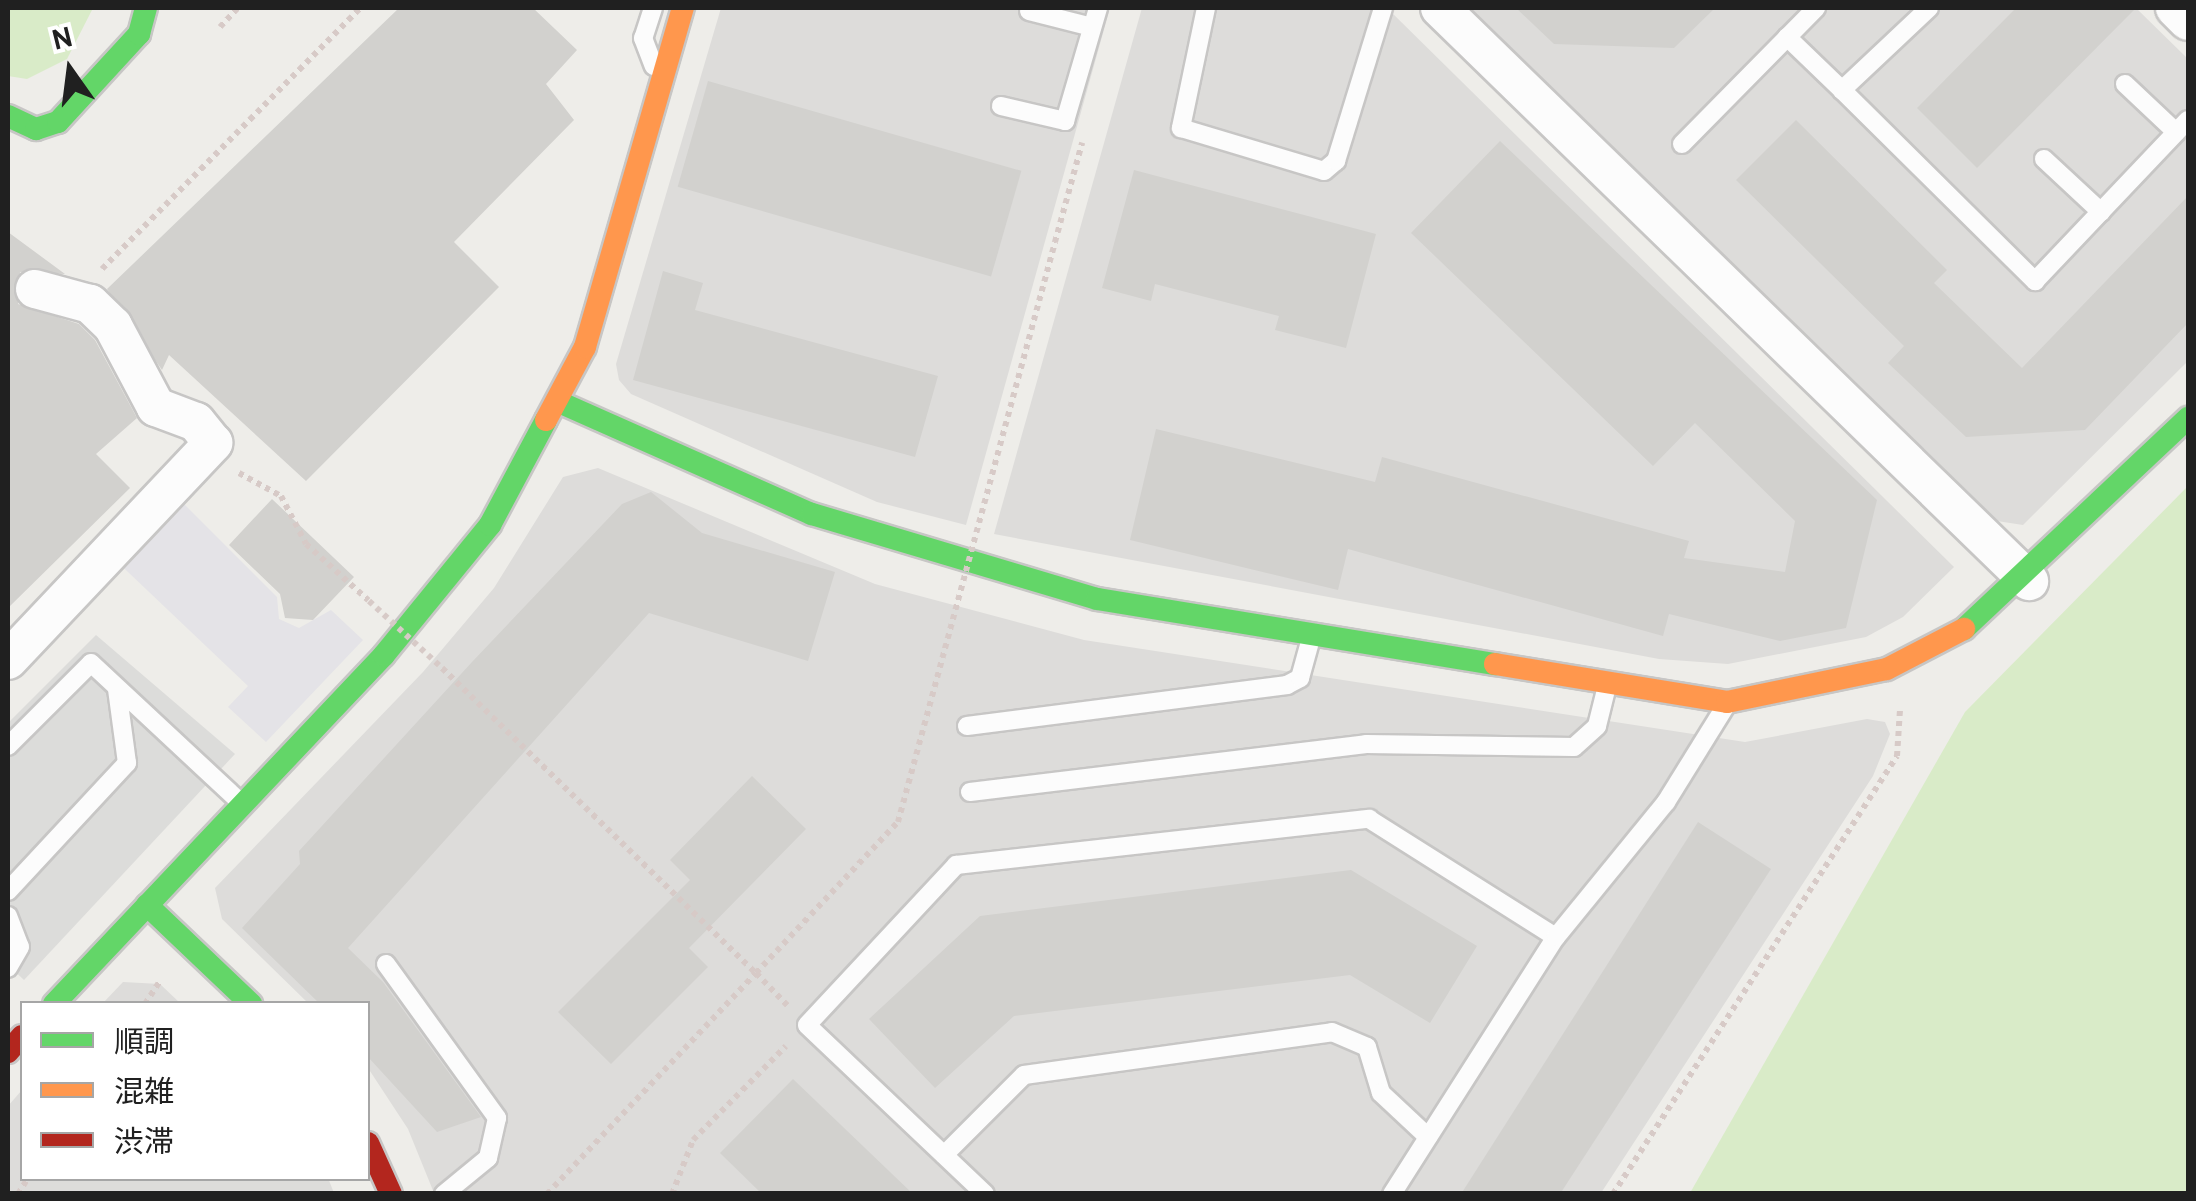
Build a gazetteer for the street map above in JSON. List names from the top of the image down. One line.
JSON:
{"legend":["順調","混雑","渋滞"],"north":"top"}
